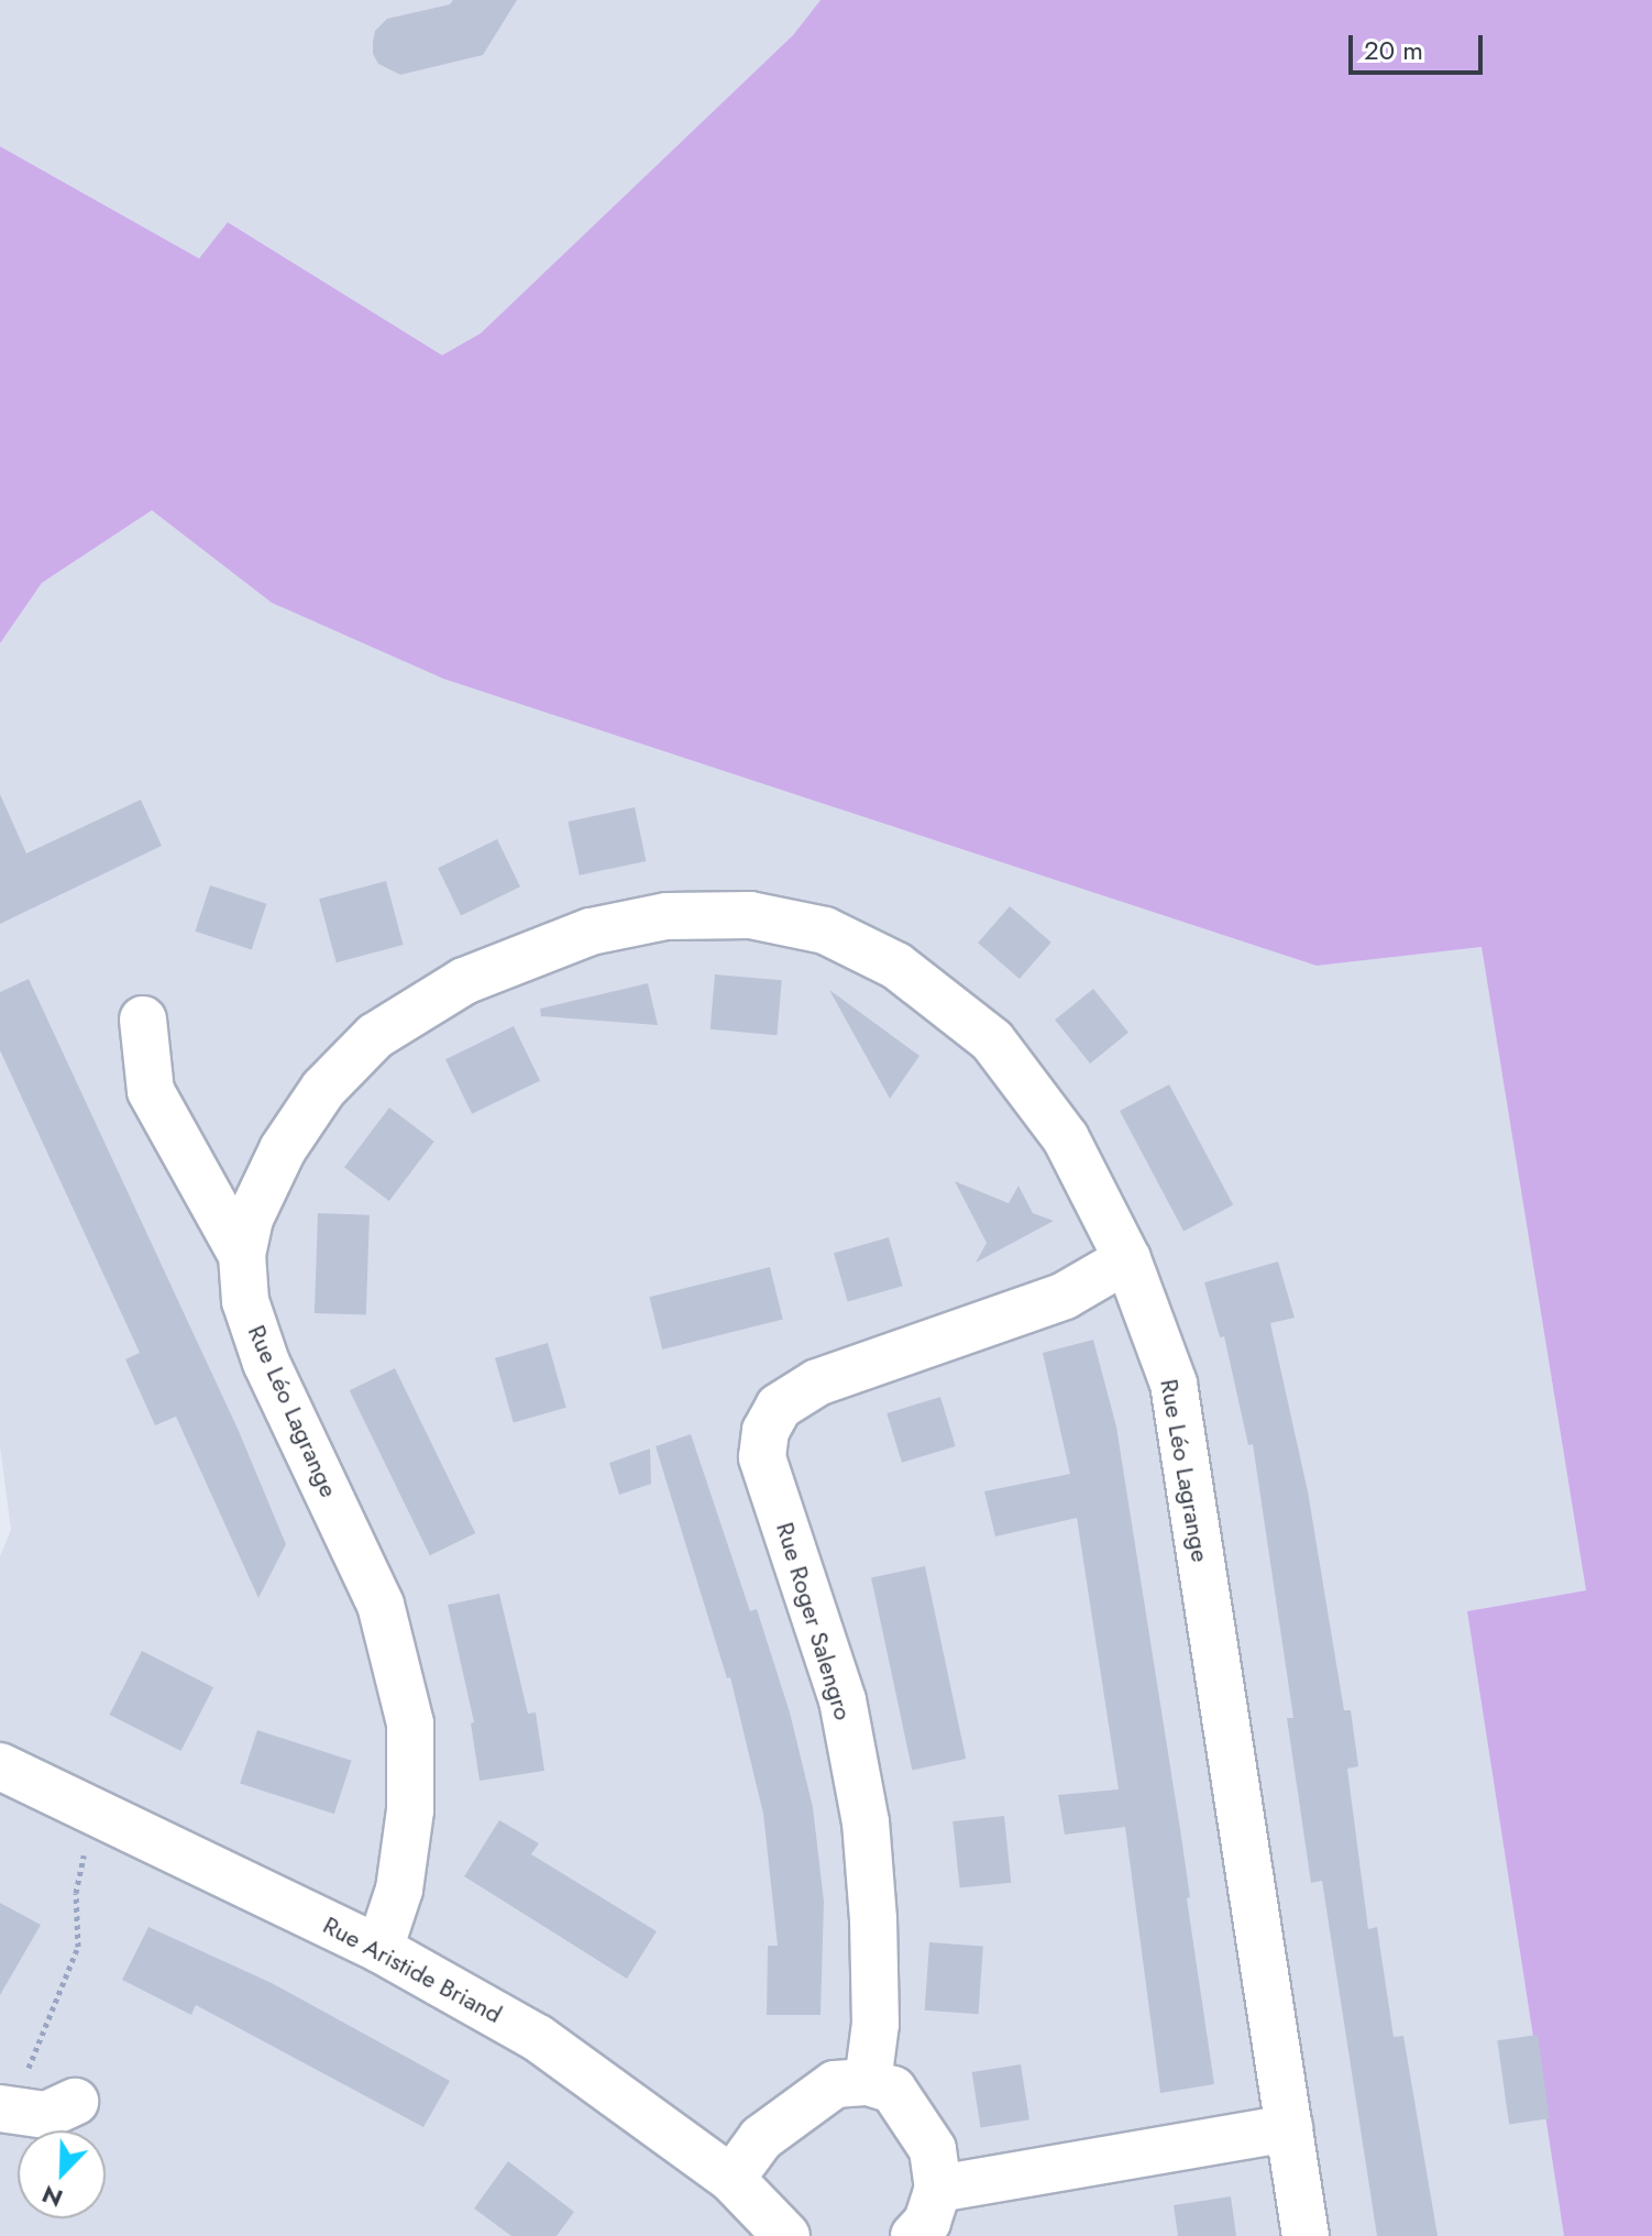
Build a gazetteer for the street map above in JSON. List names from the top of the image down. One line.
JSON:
{"streets":{"street":["Rue Léo Lagrange","Rue Roger Salengro","Rue Aristide Briand"]},"crossings":[["Rue Léo Lagrange","Rue Roger Salengro"],["Rue Léo Lagrange","Rue Aristide Briand"]],"scale_bar":"20 m","north":"bottom left"}
